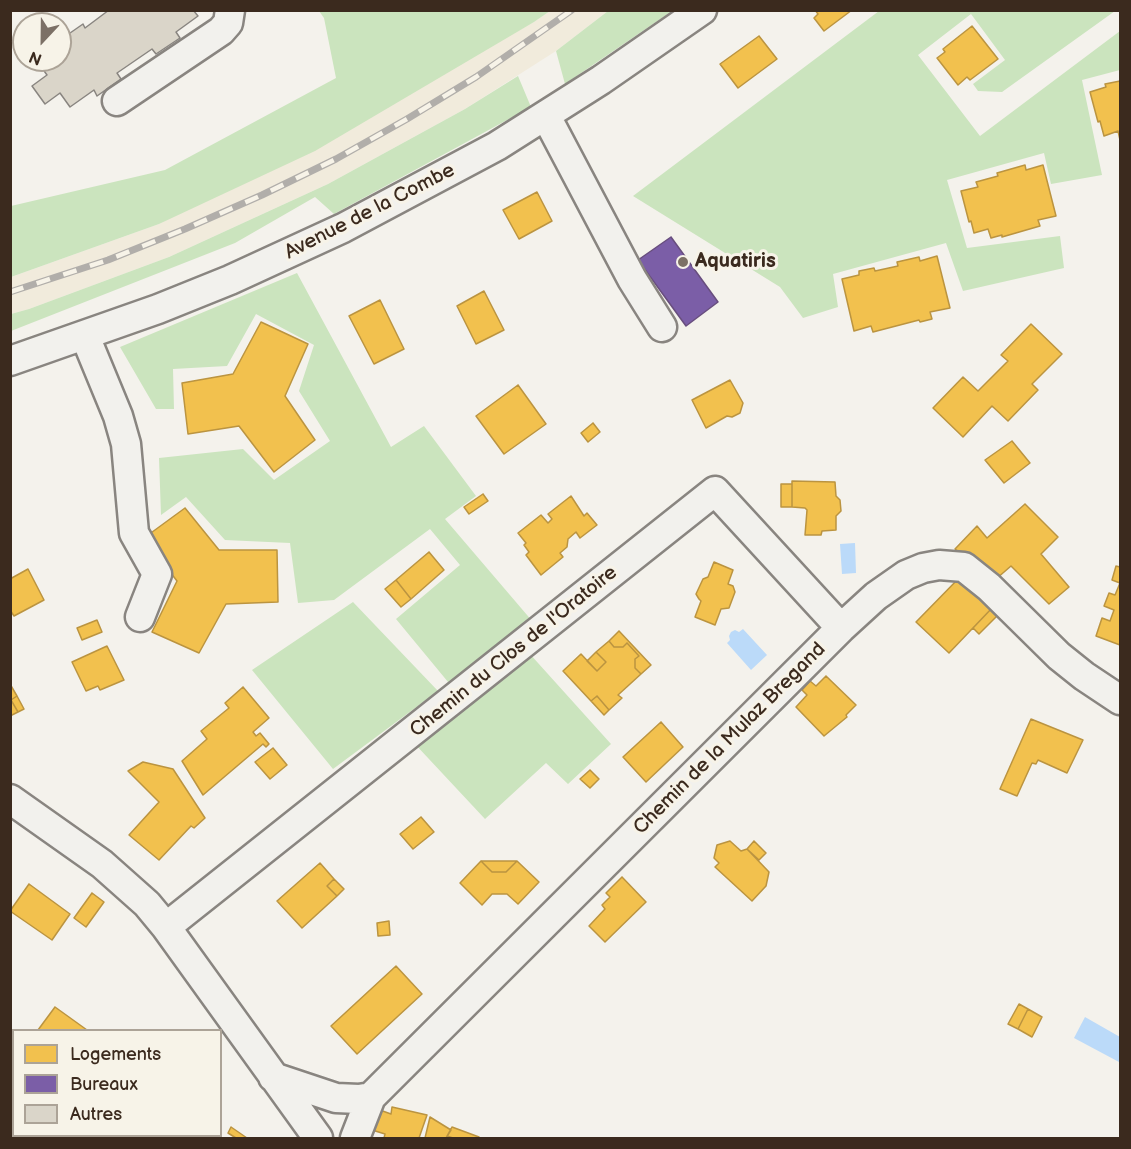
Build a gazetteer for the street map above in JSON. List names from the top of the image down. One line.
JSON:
{"streets":{"street":["Avenue de la Combe","Chemin du Clos de l'Oratoire","Chemin de la Mulaz Bregand"]},"crossings":[["Chemin du Clos de l'Oratoire","Chemin de la Mulaz Bregand"]],"places":["Aquatiris"],"legend":["Logements","Bureaux","Autres"],"north":"bottom"}
